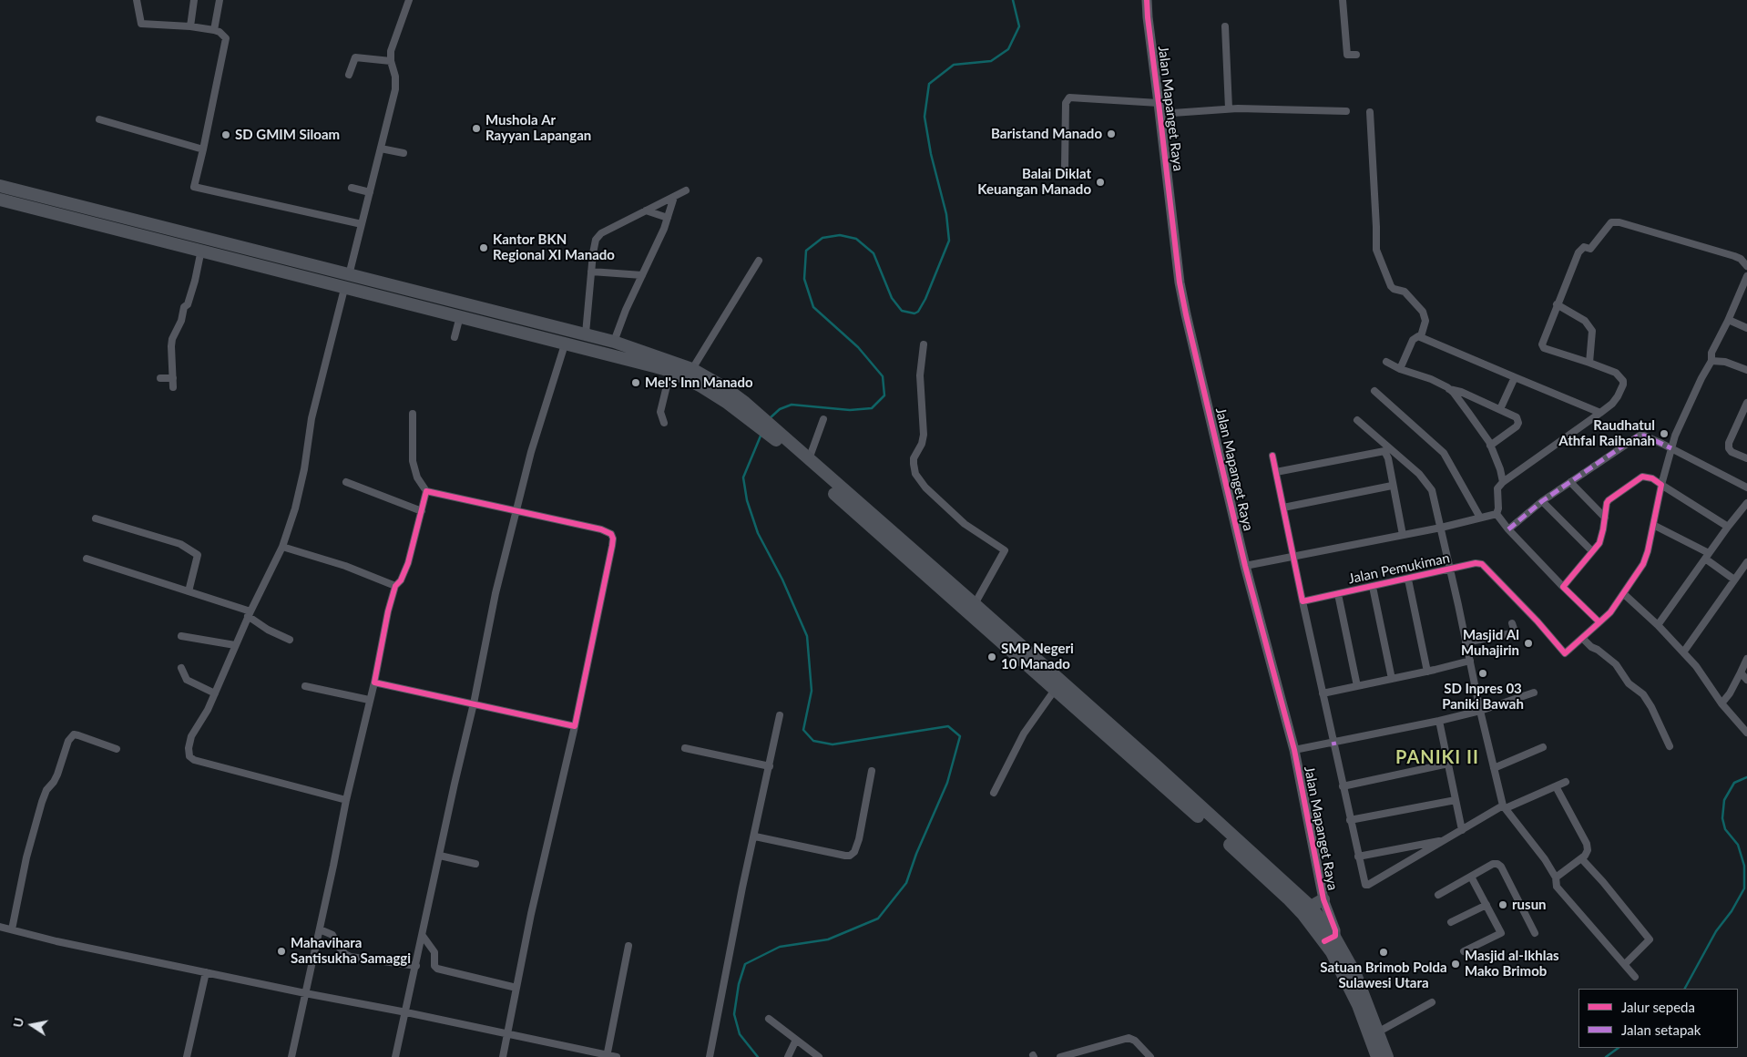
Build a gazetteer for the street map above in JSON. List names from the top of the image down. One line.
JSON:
{"streets":{"street":["Jalan Mapanget Raya","Jalan Pemukiman"]},"districts":["PANIKI II"],"places":["Mushola Ar Rayyan Lapangan","Baristand Manado","SD GMIM Siloam","Balai Diklat Keuangan Manado","Kantor BKN Regional XI Manado","Mel's Inn Manado","Raudhatul Athfal Raihanah","Masjid Al Muhajirin","SMP Negeri 10 Manado","SD Inpres 03 Paniki Bawah","rusun","Mahavihara Santisukha Samaggi","Satuan Brimob Polda Sulawesi Utara","Masjid al-Ikhlas Mako Brimob"],"legend":["Jalur sepeda","Jalan setapak"],"north":"left"}
